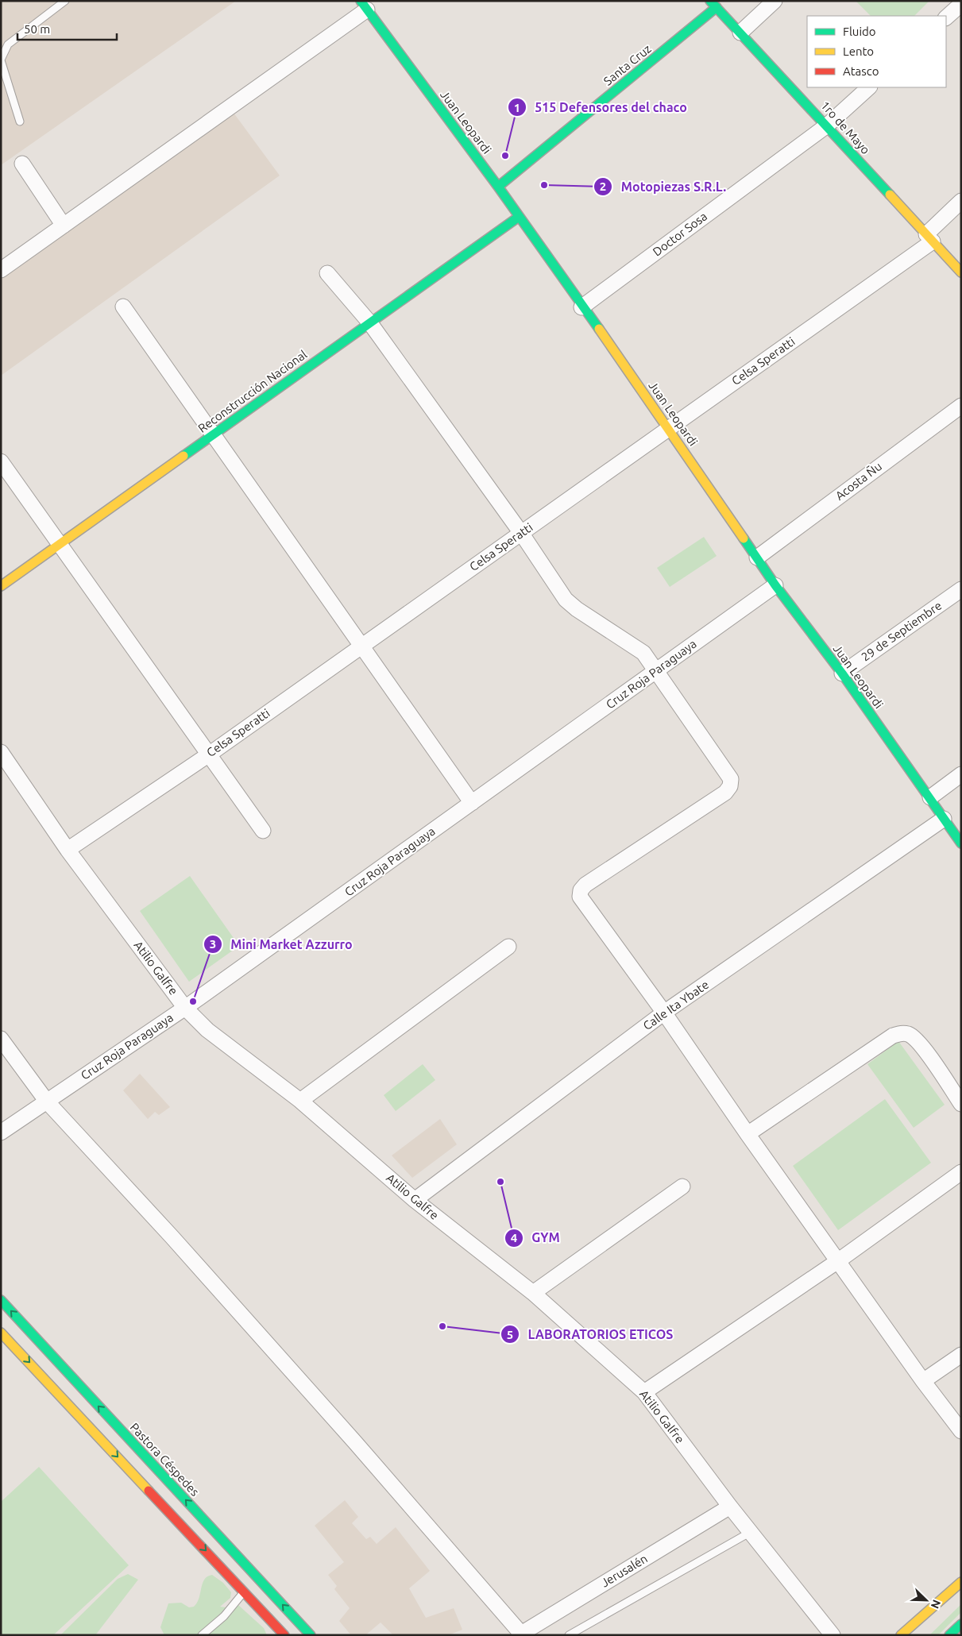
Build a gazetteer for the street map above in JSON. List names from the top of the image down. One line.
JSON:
{"streets":{"main road":["Santa Cruz","Juan Leopardi","1ro de Mayo","Reconstrucción Nacional","Pastora Céspedes"],"street":["Doctor Sosa","Celsa Speratti","Acosta Ñu","29 de Septiembre","Cruz Roja Paraguaya","Atilio Galfre","Calle Ita Ybate","Jerusalén"]},"crossings":[["Santa Cruz","Juan Leopardi"],["Santa Cruz","1ro de Mayo"],["Juan Leopardi","Doctor Sosa"],["Juan Leopardi","Celsa Speratti"],["Juan Leopardi","Reconstrucción Nacional"],["Juan Leopardi","Acosta Ñu"],["Juan Leopardi","29 de Septiembre"],["Juan Leopardi","Cruz Roja Paraguaya"],["Juan Leopardi","Calle Ita Ybate"],["1ro de Mayo","Doctor Sosa"],["1ro de Mayo","Celsa Speratti"],["Celsa Speratti","Atilio Galfre"],["Cruz Roja Paraguaya","Atilio Galfre"],["Atilio Galfre","Calle Ita Ybate"],["Atilio Galfre","Jerusalén"]],"places":["515 Defensores del chaco","Motopiezas S.R.L.","Mini Market Azzurro","GYM","LABORATORIOS ETICOS"],"legend":["Fluido","Lento","Atasco"],"scale_bar":"50 m","north":"bottom right"}
